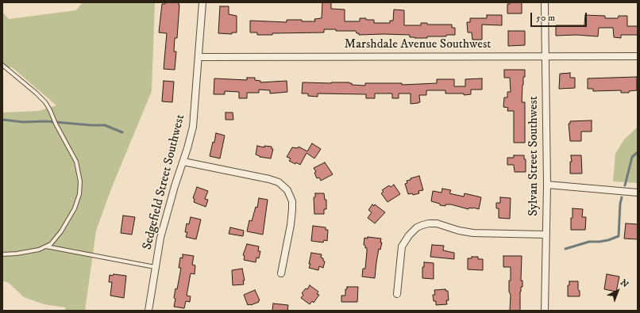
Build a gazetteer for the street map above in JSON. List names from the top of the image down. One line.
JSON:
{"streets":{"street":["Marshdale Avenue Southwest","Sylvan Street Southwest","Sedgefield Street Southwest"]},"crossings":[["Marshdale Avenue Southwest","Sylvan Street Southwest"],["Marshdale Avenue Southwest","Sedgefield Street Southwest"]],"scale_bar":"50 m","north":"top right"}
